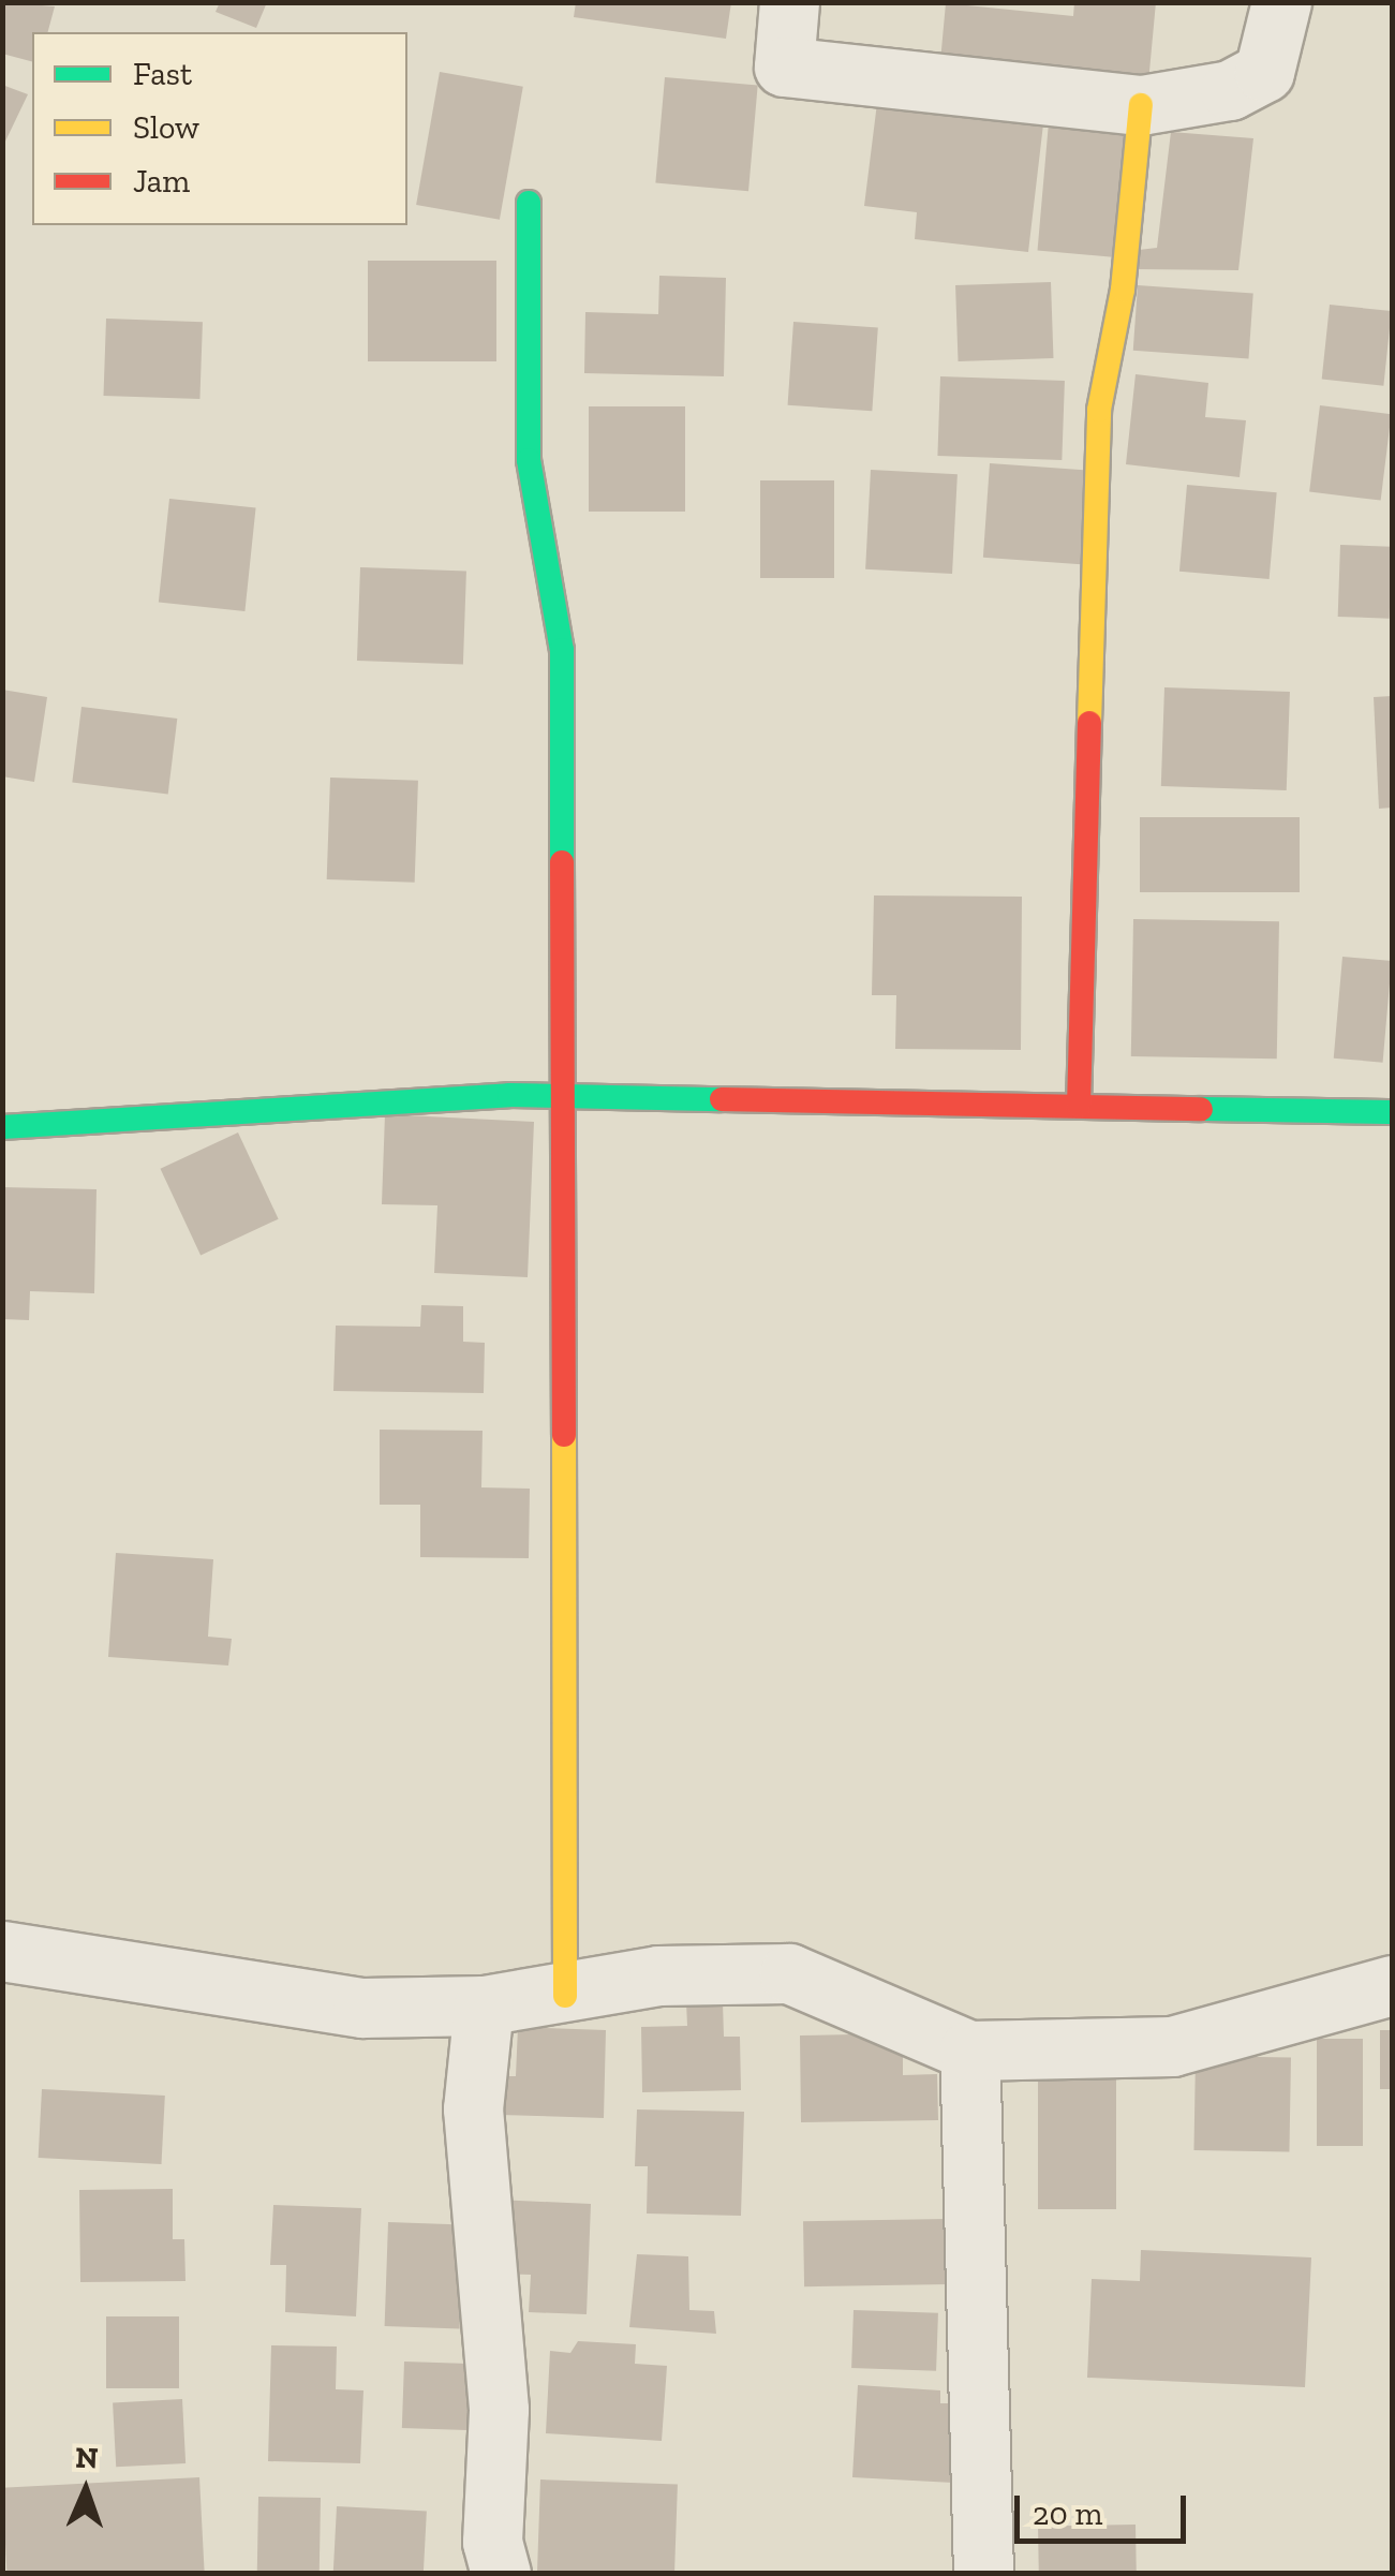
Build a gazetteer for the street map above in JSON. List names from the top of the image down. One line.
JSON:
{"legend":["Fast","Slow","Jam"],"scale_bar":"20 m","north":"top"}
